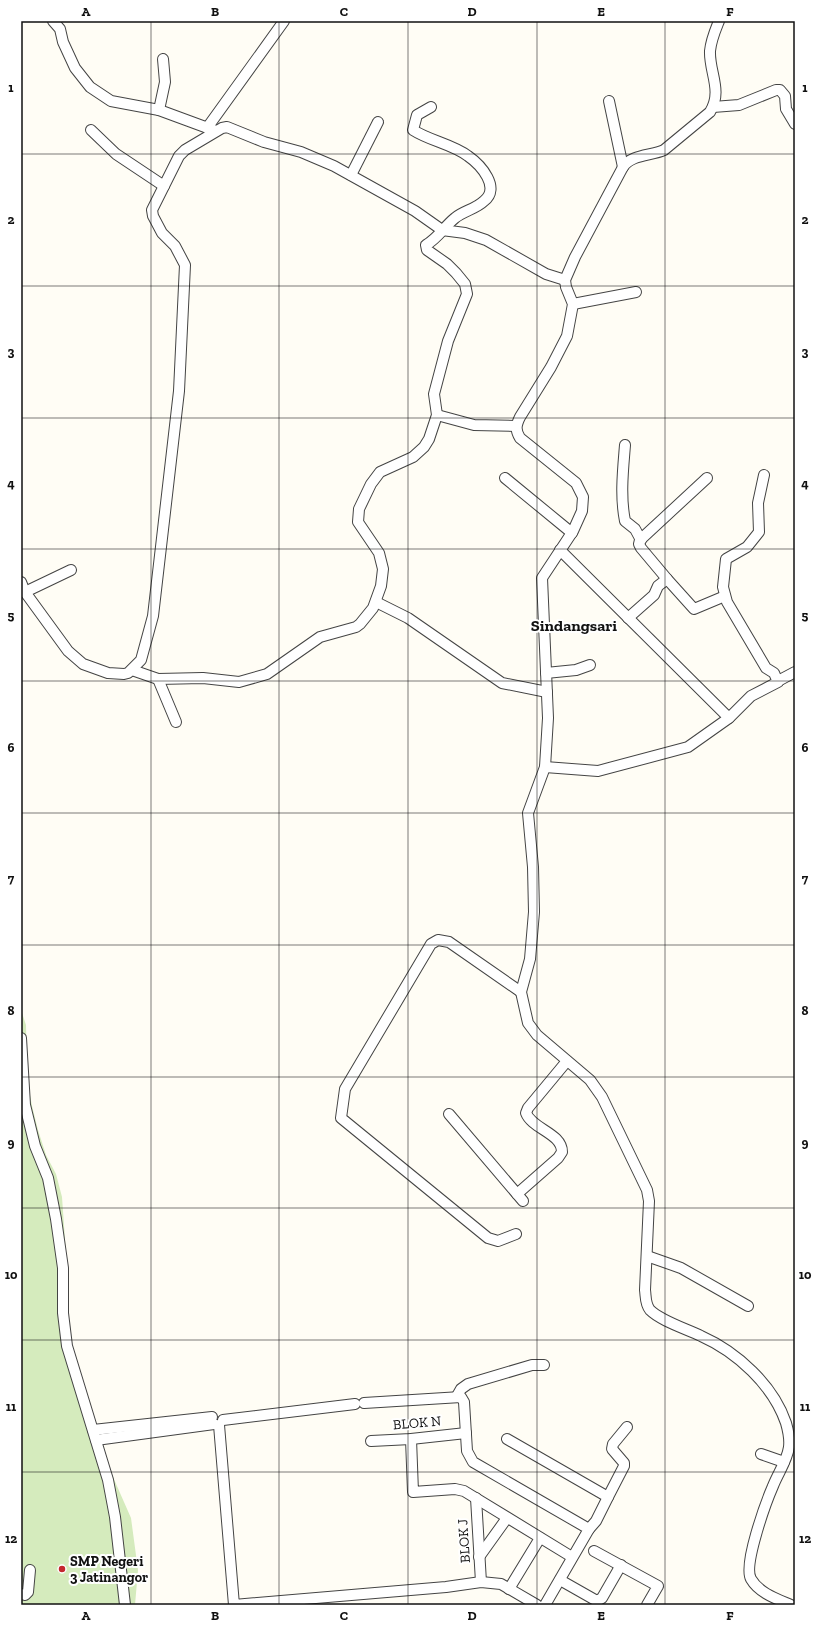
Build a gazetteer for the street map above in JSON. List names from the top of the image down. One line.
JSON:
{"streets":{"street":["BLOK N","BLOK J"]},"districts":["Sindangsari"],"places":["SMP Negeri 3 Jatinangor"],"grid":{"columns":["A","B","C","D","E","F"],"rows":["1","2","3","4","5","6","7","8","9","10","11","12"]}}
